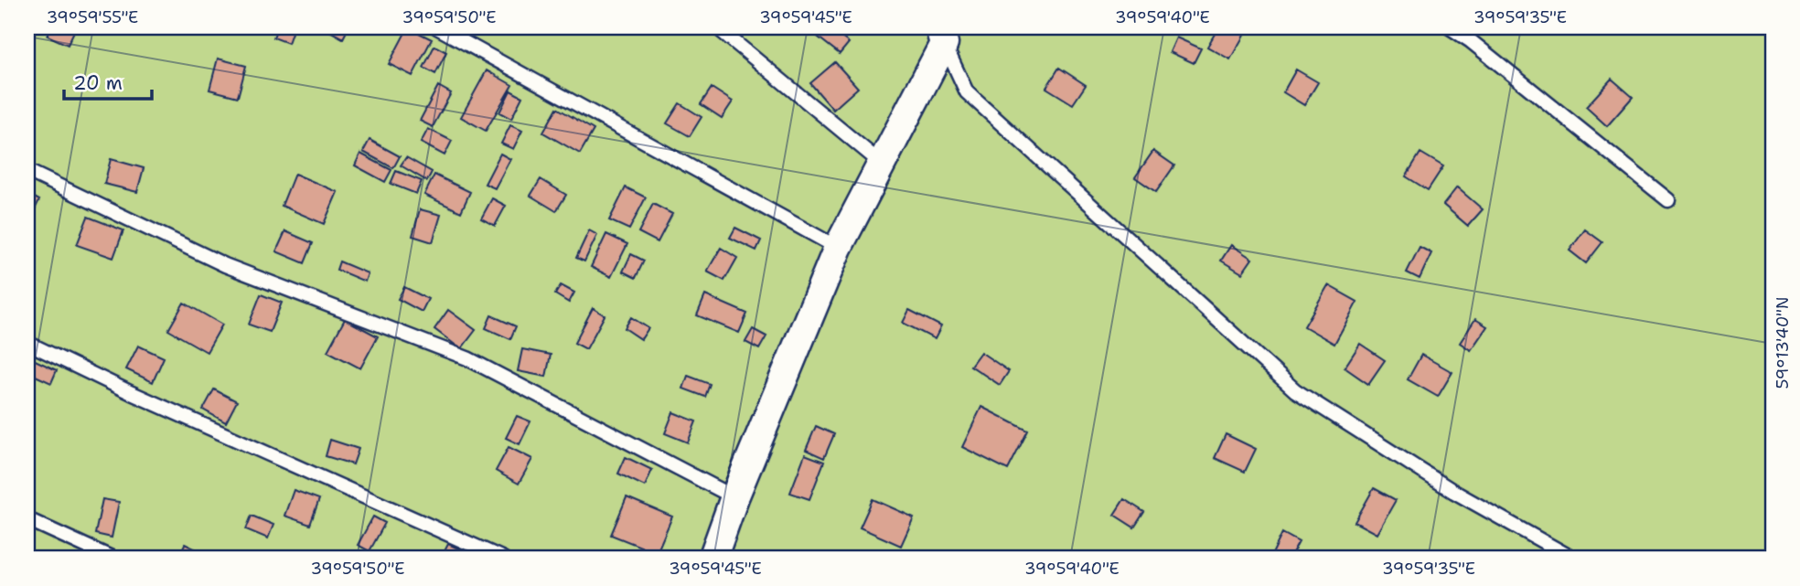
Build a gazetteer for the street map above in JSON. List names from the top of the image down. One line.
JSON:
{"scale_bar":"20 m","coordinates":["39°59'55\"E","39°59'50\"E","39°59'45\"E","39°59'40\"E","39°59'35\"E","59°13'40\"N"]}
